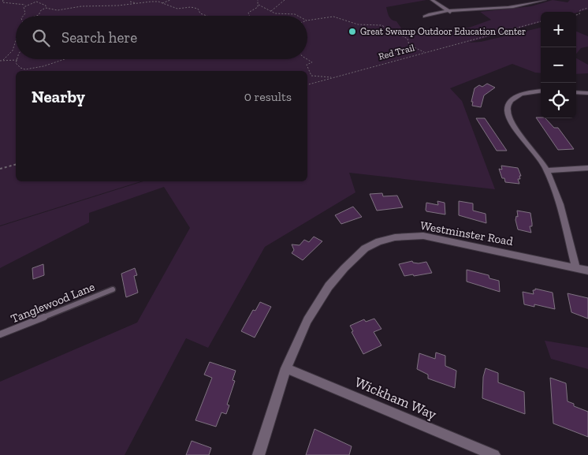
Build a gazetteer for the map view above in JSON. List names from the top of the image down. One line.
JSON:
{"streets":{"street":["Westminster Road","Wickham Way"],"lane":["Tanglewood Lane"],"path":["Red Trail"]},"crossings":[["Westminster Road","Wickham Way"]],"places":["Great Swamp Outdoor Education Center"],"page":{"map_buttons":["+","−"],"search":"Search here","heading":["Nearby","0 results"]}}
